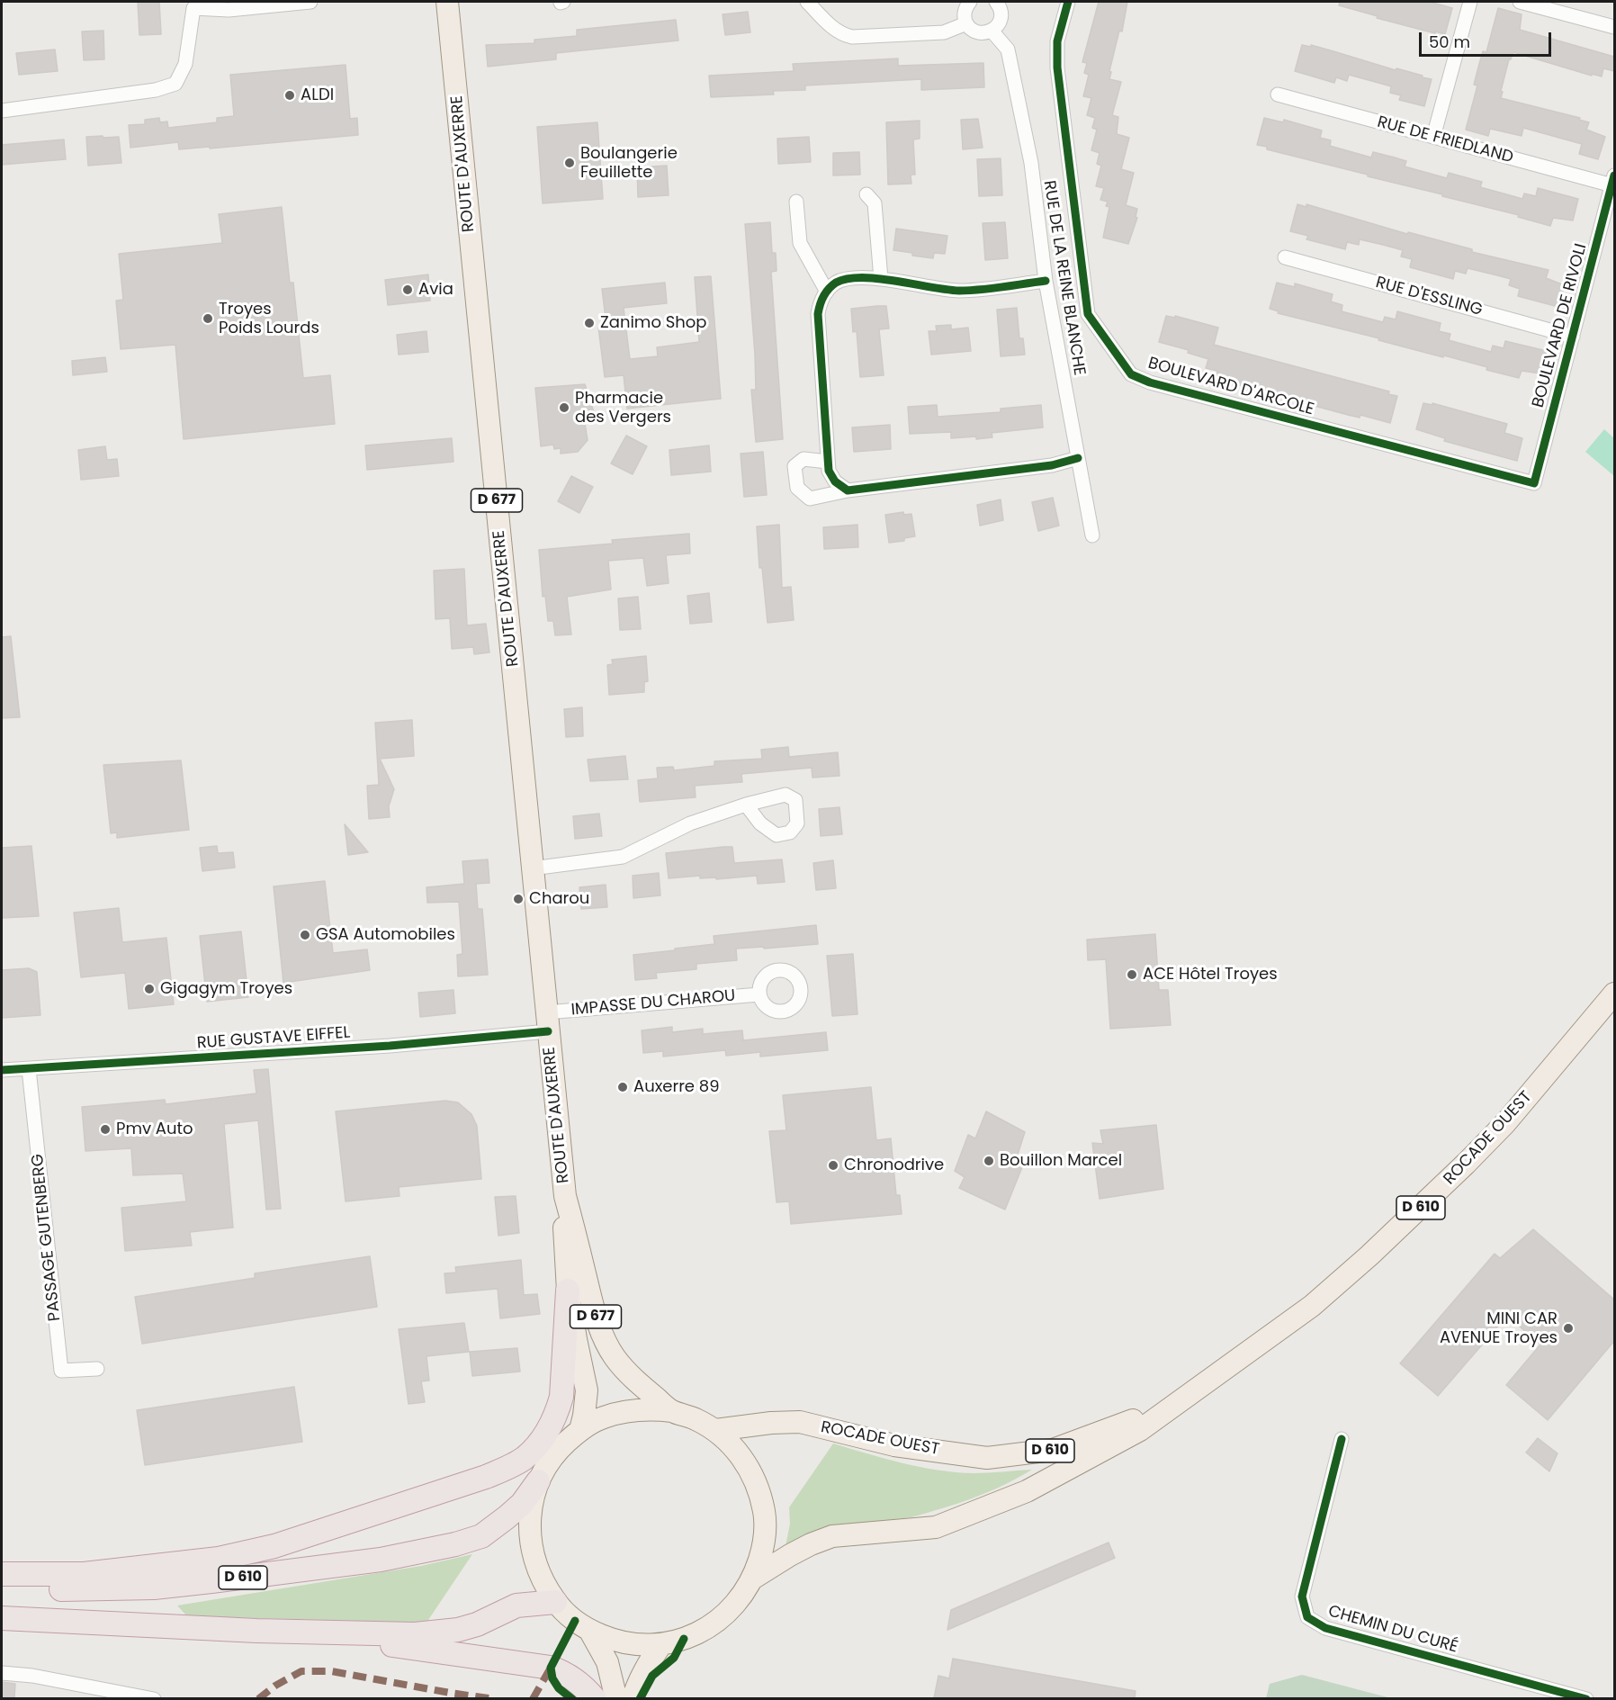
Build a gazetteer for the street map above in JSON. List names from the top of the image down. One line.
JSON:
{"streets":{"highway":["D 610"],"main road":["ROUTE D'AUXERRE","D 677","ROCADE OUEST"],"street":["RUE DE FRIEDLAND","RUE DE LA REINE BLANCHE","RUE D'ESSLING","BOULEVARD DE RIVOLI","BOULEVARD D'ARCOLE","IMPASSE DU CHAROU","RUE GUSTAVE EIFFEL","PASSAGE GUTENBERG","CHEMIN DU CURÉ"]},"crossings":[["RUE DE FRIEDLAND","BOULEVARD DE RIVOLI"],["ROUTE D'AUXERRE","IMPASSE DU CHAROU"],["ROUTE D'AUXERRE","RUE GUSTAVE EIFFEL"],["RUE D'ESSLING","BOULEVARD DE RIVOLI"],["BOULEVARD DE RIVOLI","BOULEVARD D'ARCOLE"],["IMPASSE DU CHAROU","RUE GUSTAVE EIFFEL"],["RUE GUSTAVE EIFFEL","PASSAGE GUTENBERG"]],"places":["ALDI","Boulangerie Feuillette","Avia","Troyes Poids Lourds","Zanimo Shop","Pharmacie des Vergers","Charou","GSA Automobiles","ACE Hôtel Troyes","Gigagym Troyes","Auxerre 89","Pmv Auto","Bouillon Marcel","Chronodrive","MINI CAR AVENUE Troyes"],"scale_bar":"50 m"}
